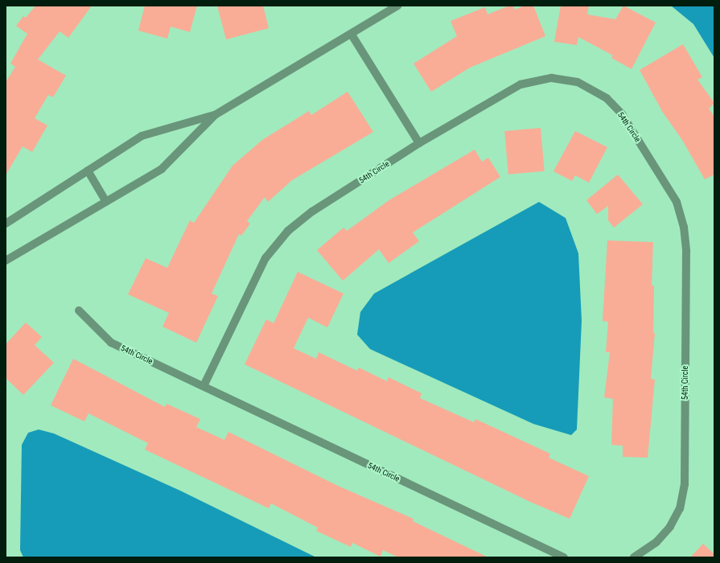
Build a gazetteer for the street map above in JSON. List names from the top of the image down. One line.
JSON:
{"streets":{"street":["54th Circle"]}}
